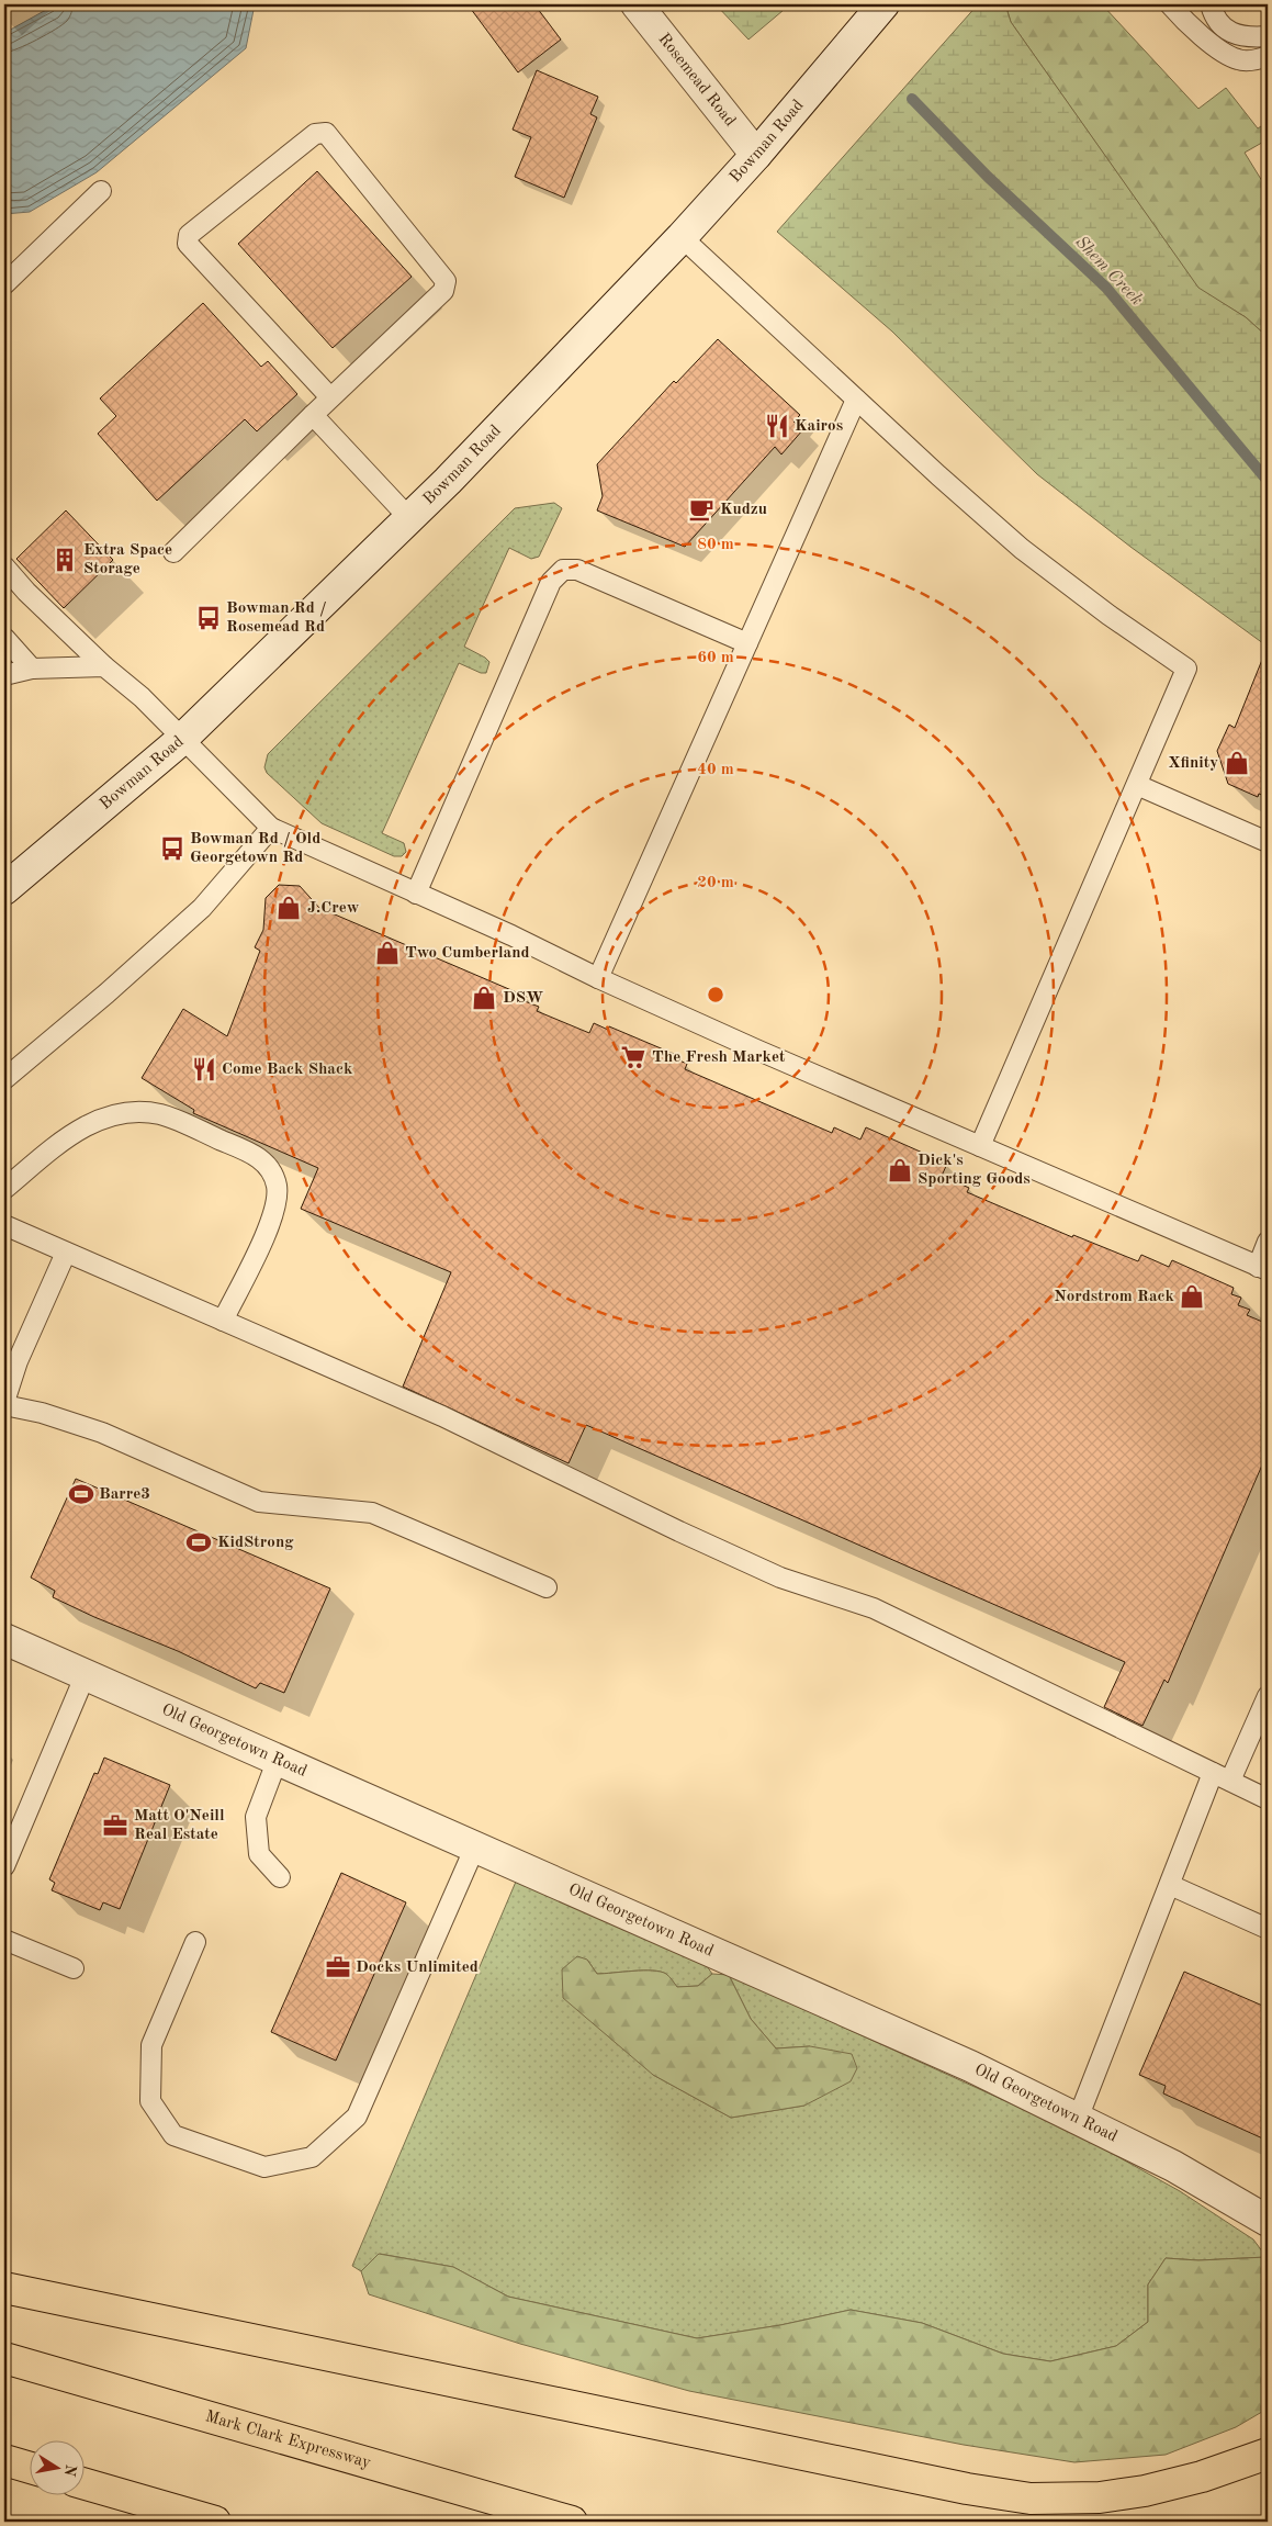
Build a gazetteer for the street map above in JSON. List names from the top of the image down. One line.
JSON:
{"streets":{"highway":["Mark Clark Expressway"],"street":["Rosemead Road","Bowman Road","Old Georgetown Road"]},"crossings":[["Rosemead Road","Bowman Road"]],"water":["Shem Creek"],"places":{"restaurant":["Kairos","Come Back Shack"],"cafe":["Kudzu"],"building":["Extra Space Storage"],"bus stop":["Bowman Rd / Rosemead Rd","Bowman Rd / Old Georgetown Rd"],"shop":["Xfinity","J.Crew","Two Cumberland","DSW","Dick's Sporting Goods","Nordstrom Rack"],"supermarket":["The Fresh Market"],"sports":["Barre3","KidStrong"],"office":["Matt O'Neill Real Estate","Docks Unlimited"]},"north":"right","rings":["80 m","60 m","40 m","20 m"]}
